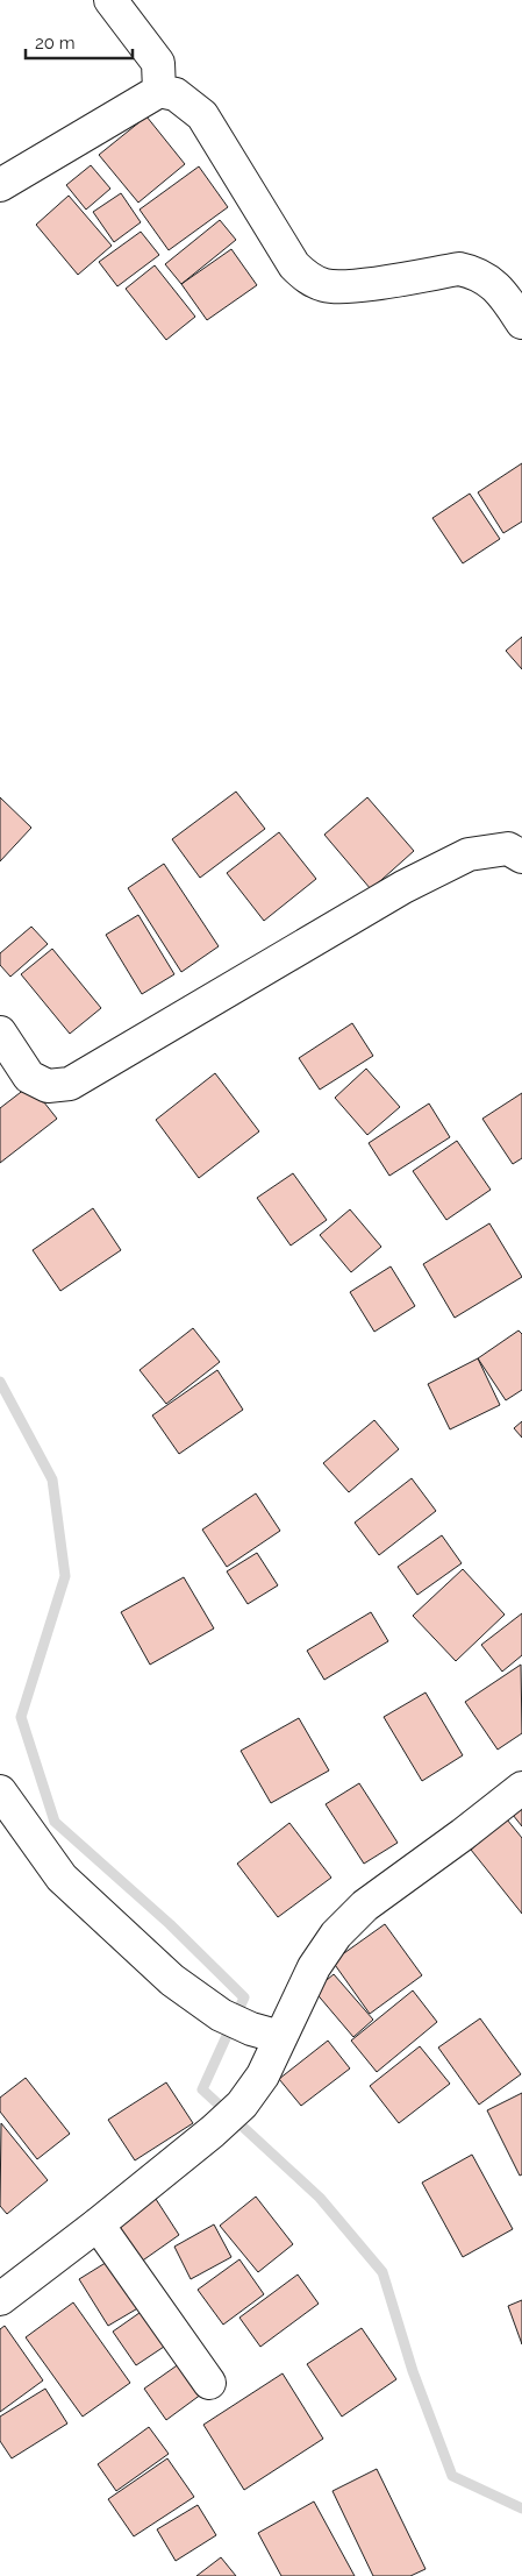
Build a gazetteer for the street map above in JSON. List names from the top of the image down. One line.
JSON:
{"scale_bar":"20 m"}
